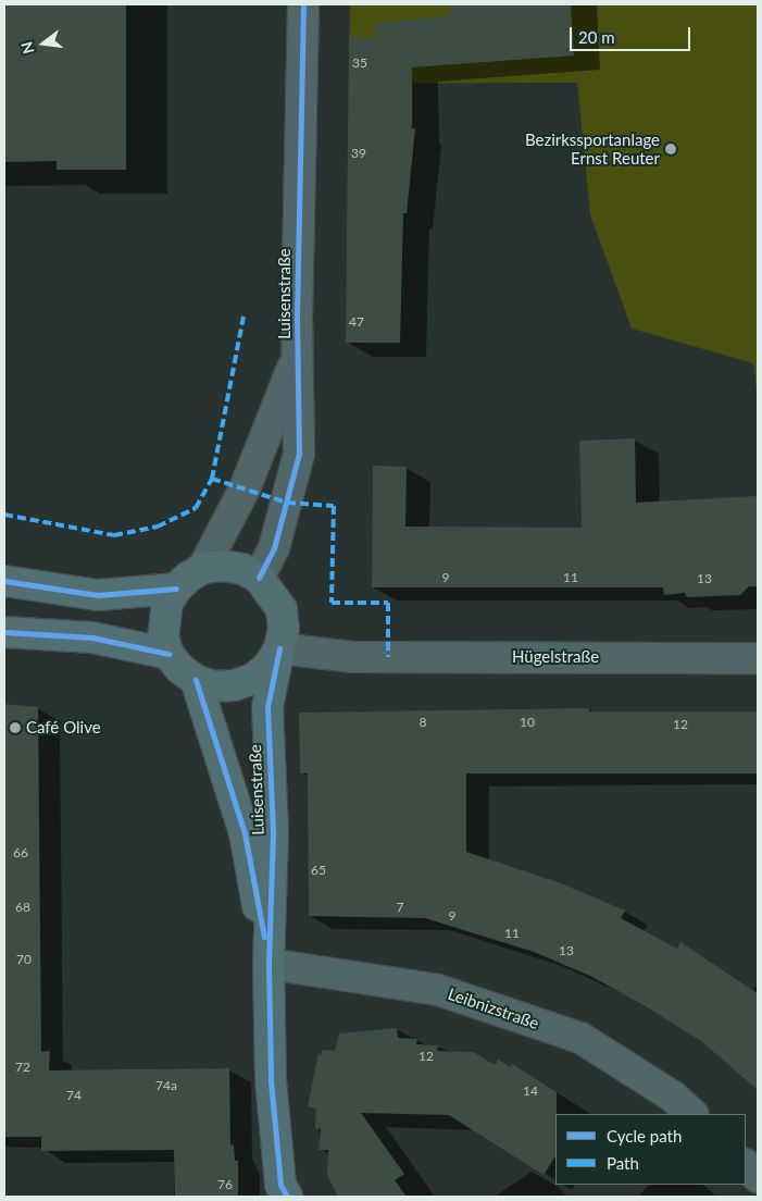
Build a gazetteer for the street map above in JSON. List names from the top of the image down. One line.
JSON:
{"streets":{"street":["Luisenstraße","Hügelstraße","Leibnizstraße"]},"crossings":[["Luisenstraße","Hügelstraße"],["Luisenstraße","Leibnizstraße"]],"places":["Bezirkssportanlage Ernst Reuter","Café Olive"],"house_numbers":["35","39","47","9","11","13","8","10","12","66","65","68","7","9","11","13","70","12","72","74a","14","74","76"],"legend":["Cycle path","Path"],"scale_bar":"20 m","north":"left"}
